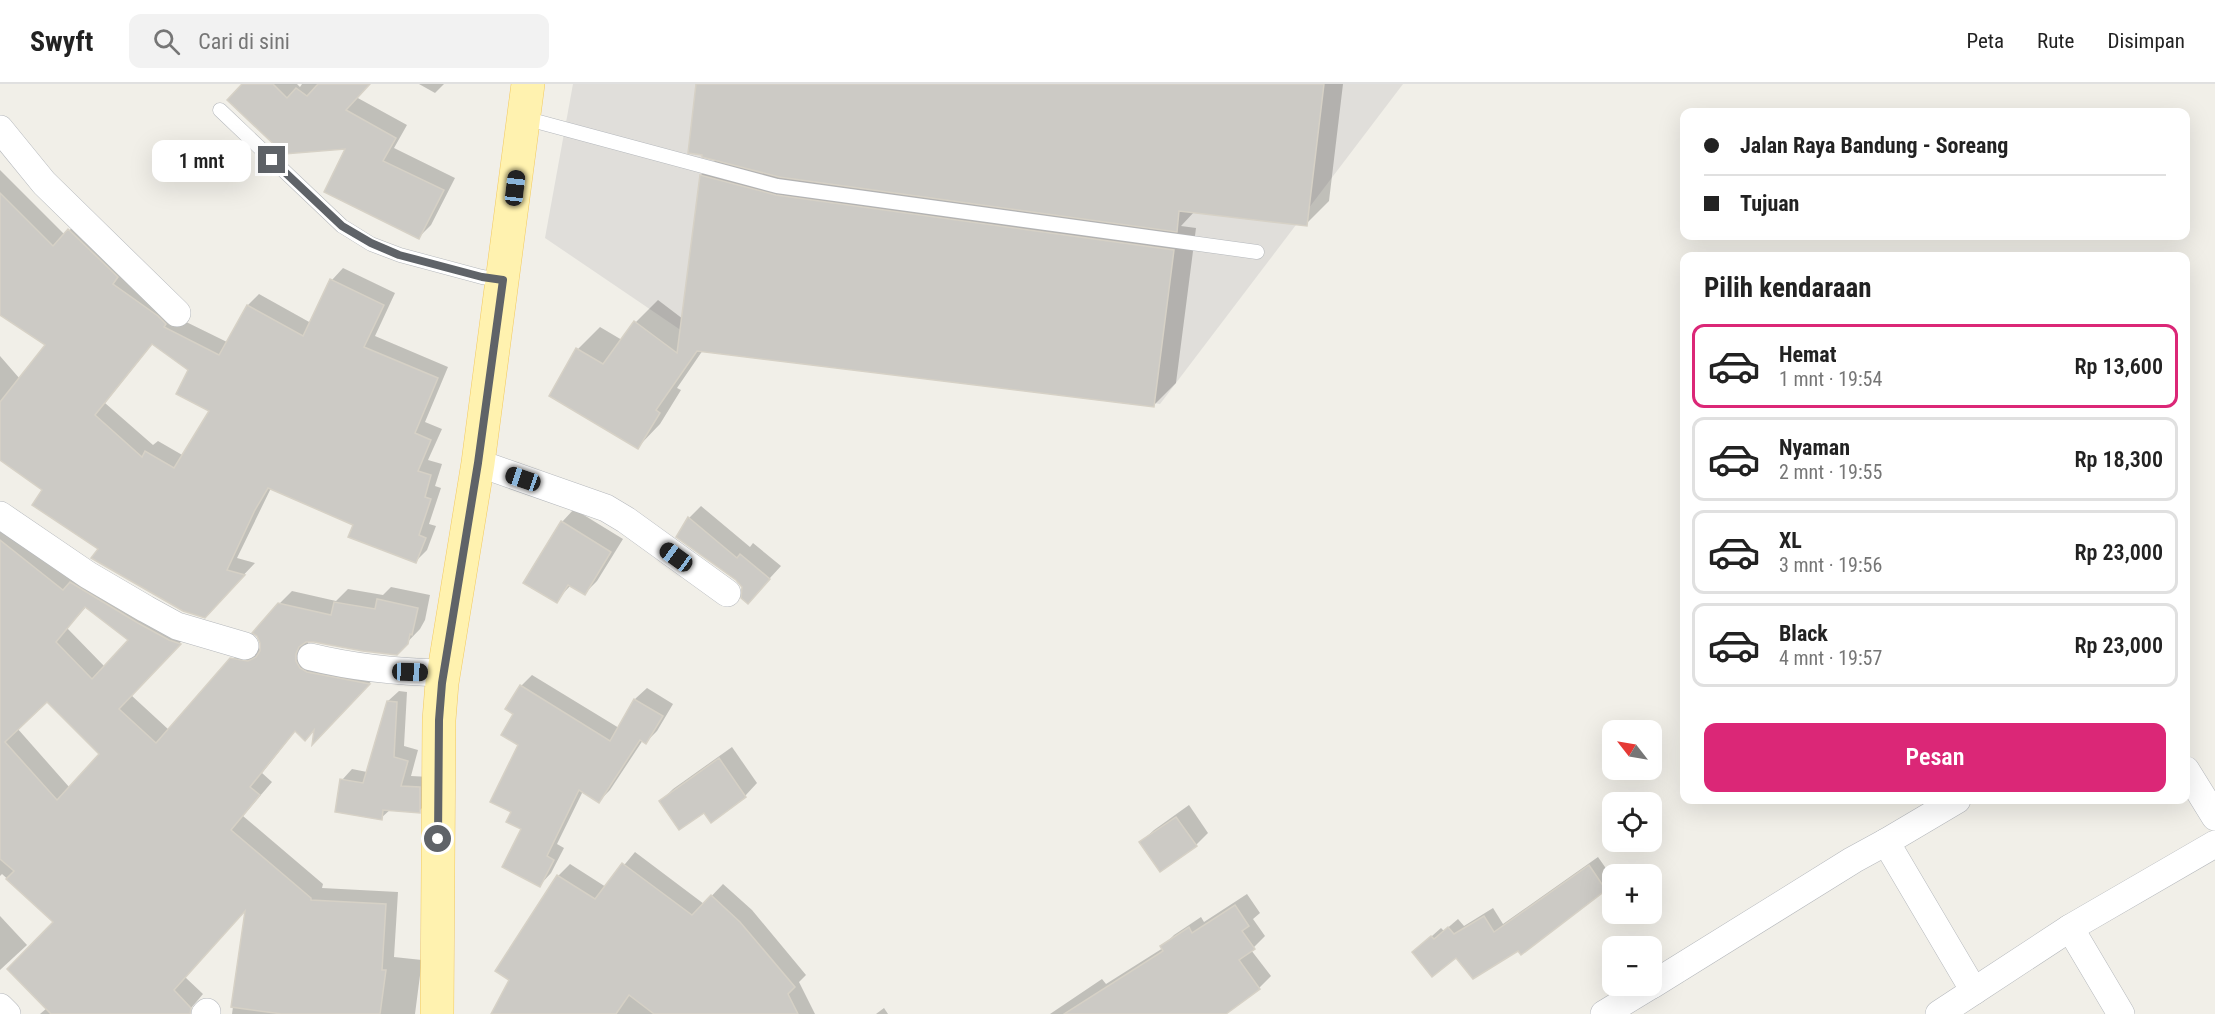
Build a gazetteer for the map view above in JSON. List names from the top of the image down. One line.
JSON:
{"north":"top left","page":{"header":"Swyft","search":"Cari di sini","nav":["Peta","Rute","Disimpan"],"banner":["Jalan Raya Bandung - Soreang","Tujuan"],"bubble":"1 mnt","heading":"Pilih kendaraan","list":[{"name":"Hemat","note":"1 mnt · 19:54","value":"Rp 13,600"},{"name":"Nyaman","note":"2 mnt · 19:55","value":"Rp 18,300"},{"name":"XL","note":"3 mnt · 19:56","value":"Rp 23,000"},{"name":"Black","note":"4 mnt · 19:57","value":"Rp 23,000"}],"buttons":"Pesan","map_buttons":["+","−"]}}
